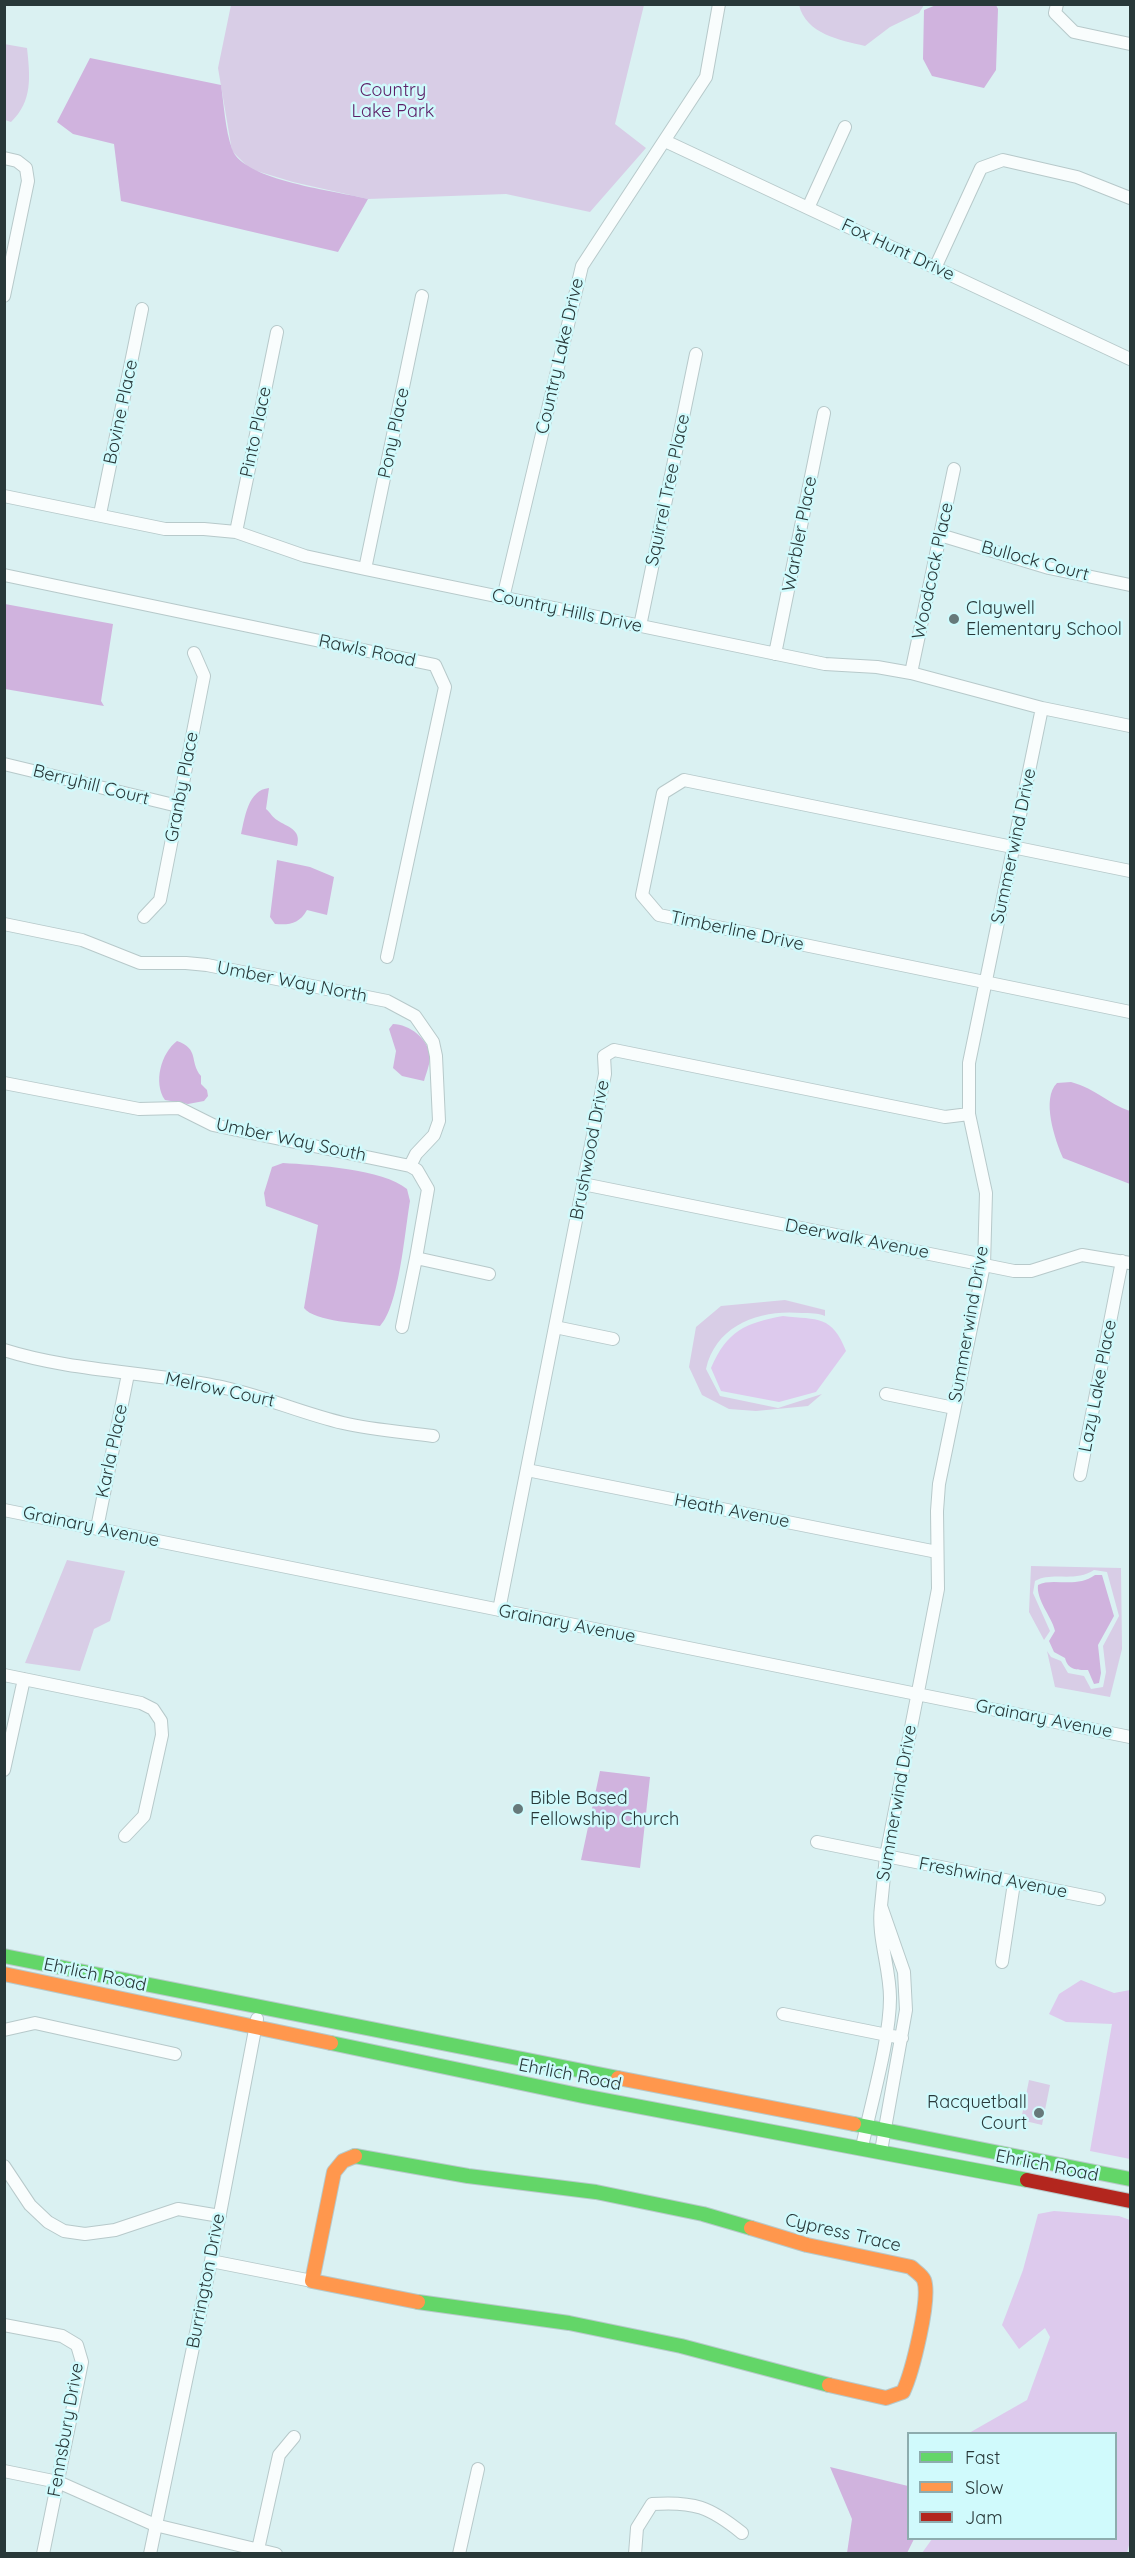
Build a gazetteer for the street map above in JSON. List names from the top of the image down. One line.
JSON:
{"streets":{"main road":["Ehrlich Road","Cypress Trace"],"street":["Fox Hunt Drive","Country Lake Drive","Bovine Place","Pinto Place","Pony Place","Squirrel Tree Place","Warbler Place","Bullock Court","Woodcock Place","Country Hills Drive","Rawls Road","Berryhill Court","Granby Place","Summerwind Drive","Timberline Drive","Umber Way North","Umber Way South","Brushwood Drive","Deerwalk Avenue","Lazy Lake Place","Melrow Court","Karla Place","Heath Avenue","Grainary Avenue","Freshwind Avenue","Burrington Drive","Fennsbury Drive"]},"crossings":[["Fox Hunt Drive","Country Lake Drive"],["Country Lake Drive","Country Hills Drive"],["Bovine Place","Country Hills Drive"],["Pinto Place","Country Hills Drive"],["Pony Place","Country Hills Drive"],["Squirrel Tree Place","Country Hills Drive"],["Warbler Place","Country Hills Drive"],["Bullock Court","Woodcock Place"],["Woodcock Place","Country Hills Drive"],["Country Hills Drive","Summerwind Drive"],["Berryhill Court","Granby Place"],["Summerwind Drive","Timberline Drive"],["Summerwind Drive","Brushwood Drive"],["Summerwind Drive","Deerwalk Avenue"],["Summerwind Drive","Heath Avenue"],["Summerwind Drive","Grainary Avenue"],["Summerwind Drive","Freshwind Avenue"],["Summerwind Drive","Ehrlich Road"],["Umber Way North","Umber Way South"],["Brushwood Drive","Deerwalk Avenue"],["Brushwood Drive","Heath Avenue"],["Brushwood Drive","Grainary Avenue"],["Deerwalk Avenue","Lazy Lake Place"],["Melrow Court","Karla Place"],["Karla Place","Grainary Avenue"],["Ehrlich Road","Burrington Drive"],["Cypress Trace","Burrington Drive"]],"parks":["Country Lake Park"],"places":["Claywell Elementary School","Bible Based Fellowship Church","Racquetball Court"],"legend":["Fast","Slow","Jam"]}
